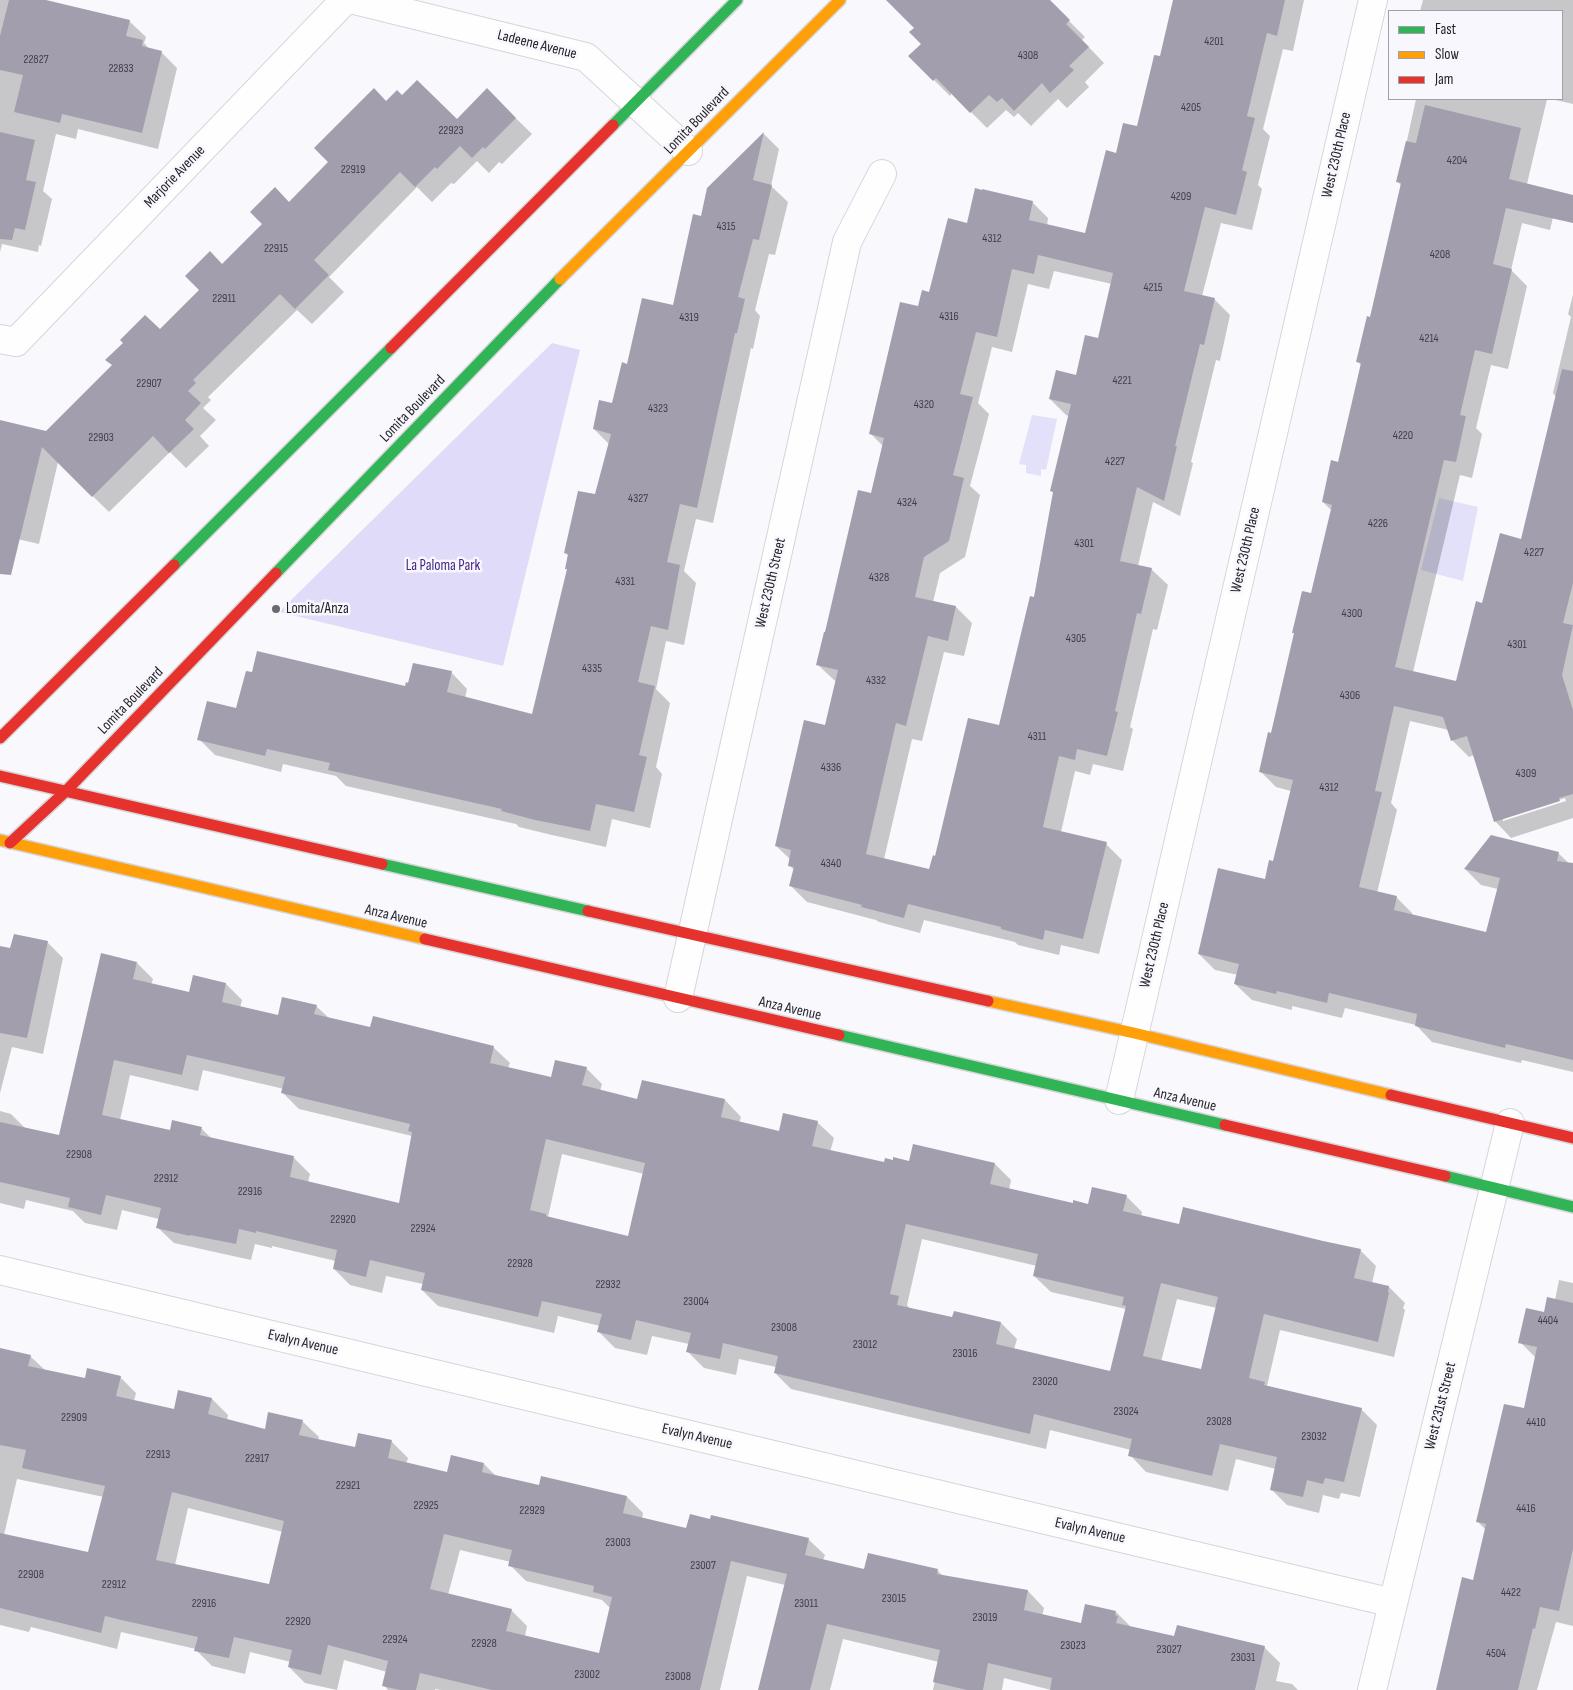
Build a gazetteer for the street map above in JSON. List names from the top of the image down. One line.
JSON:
{"streets":{"main road":["Lomita Boulevard","Anza Avenue"],"street":["Ladeene Avenue","West 230th Place","Marjorie Avenue","West 230th Street","Evalyn Avenue","West 231st Street"]},"crossings":[["Ladeene Avenue","Lomita Boulevard"],["Lomita Boulevard","Anza Avenue"],["West 230th Place","Anza Avenue"],["West 230th Street","Anza Avenue"],["Anza Avenue","West 231st Street"],["Evalyn Avenue","West 231st Street"]],"parks":["La Paloma Park"],"places":["Lomita/Anza"],"house_numbers":["4201","4308","22827","22833","4205","22923","4204","22919","4209","4315","4312","22915","4208","4215","22911","4316","4319","4214","4221","22907","4320","4323","4220","22903","4227","4327","4324","4226","4301","4227","4328","4331","4300","4305","4301","4335","4332","4306","4311","4336","4309","4312","4340","22908","22912","22916","22920","22924","22928","22932","23004","4404","23008","23012","23016","23020","23024","22909","23028","4410","23032","22913","22917","22921","22925","4416","22929","23003","23007","22908","22912","4422","23015","22916","23011","23019","22920","22924","22928","23023","23027","4504","23031","23002","23008"],"legend":["Fast","Slow","Jam"]}
